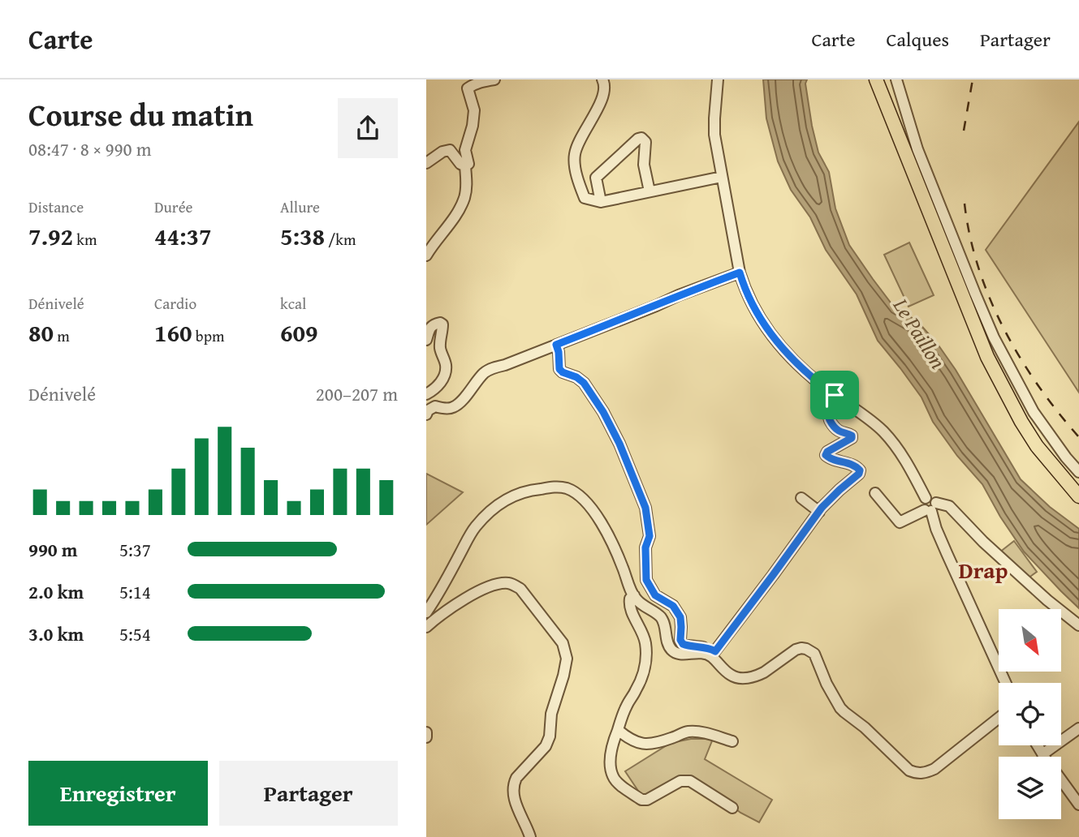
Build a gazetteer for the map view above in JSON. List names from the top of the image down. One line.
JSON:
{"districts":["Drap"],"water":["Le Paillon"],"north":"bottom right","page":{"header":"Carte","nav":["Carte","Calques","Partager"],"heading":["Course du matin","08:47 · 8 × 990 m"],"stats":[["Distance","7.92 km"],["Durée","44:37"],["Allure","5:38 /km"],["Dénivelé","80 m"],["Cardio","160 bpm"],["kcal","609"]],"chart":["Dénivelé","200–207 m"],"list":[{"name":"990 m","note":"5:37"},{"name":"2.0 km","note":"5:14"},{"name":"3.0 km","note":"5:54"}],"buttons":["Enregistrer","Partager"]}}
